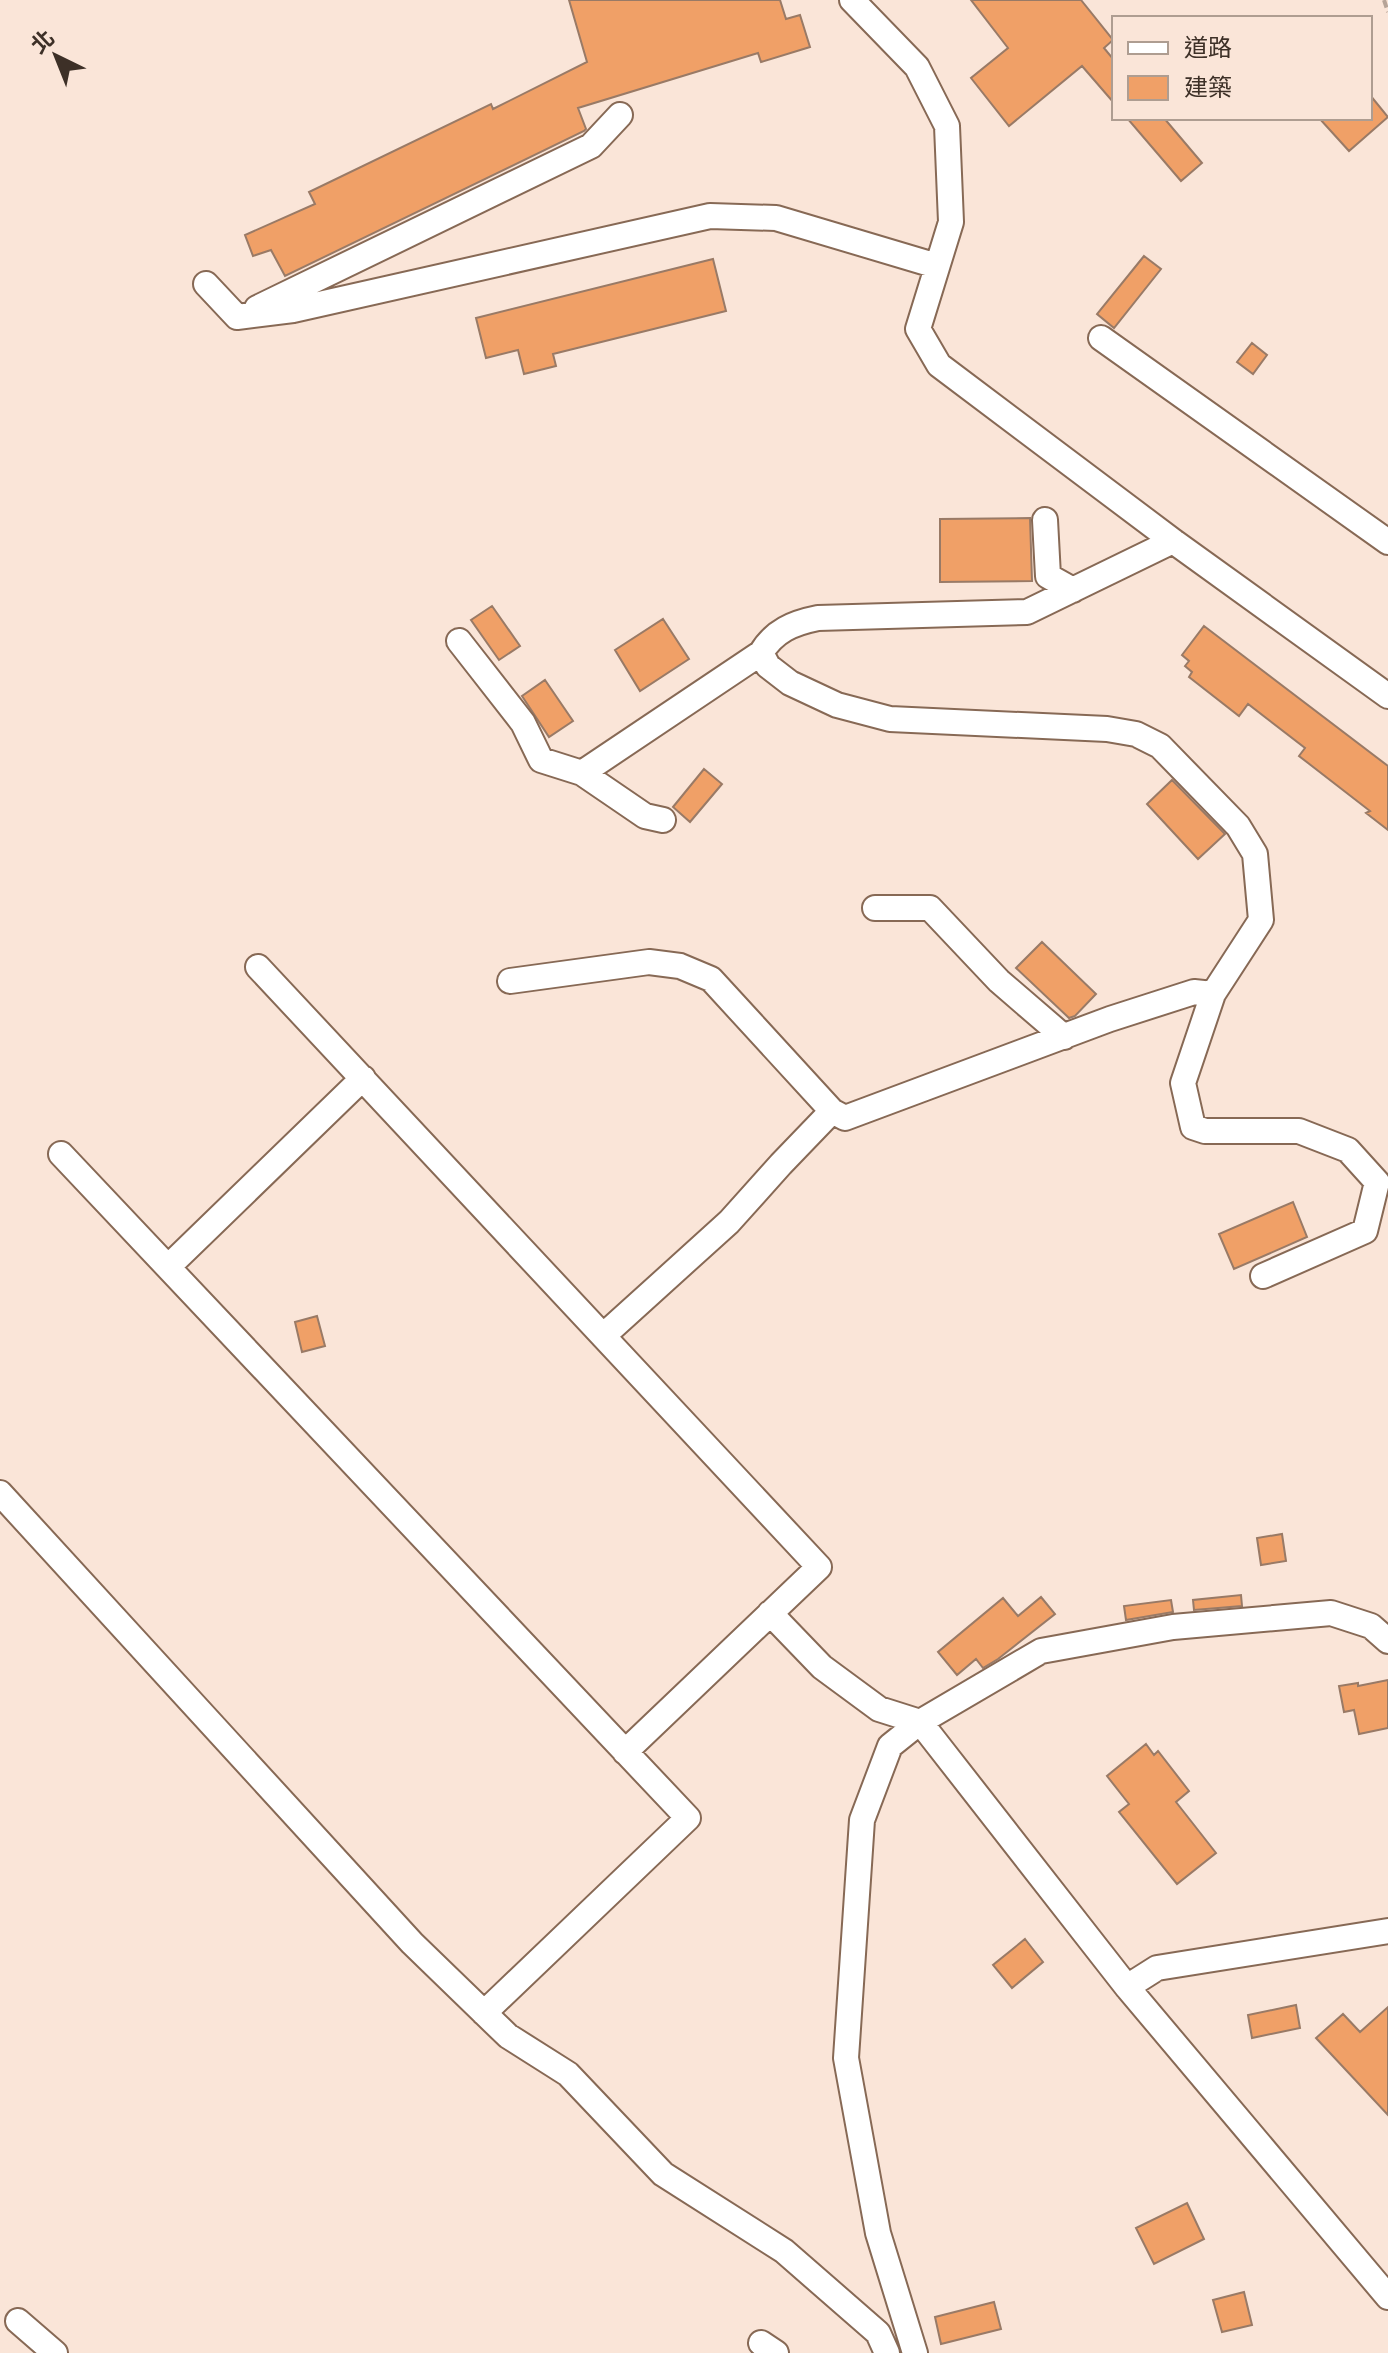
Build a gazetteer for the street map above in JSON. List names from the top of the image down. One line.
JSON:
{"legend":["道路","建築"],"north":"top left"}
